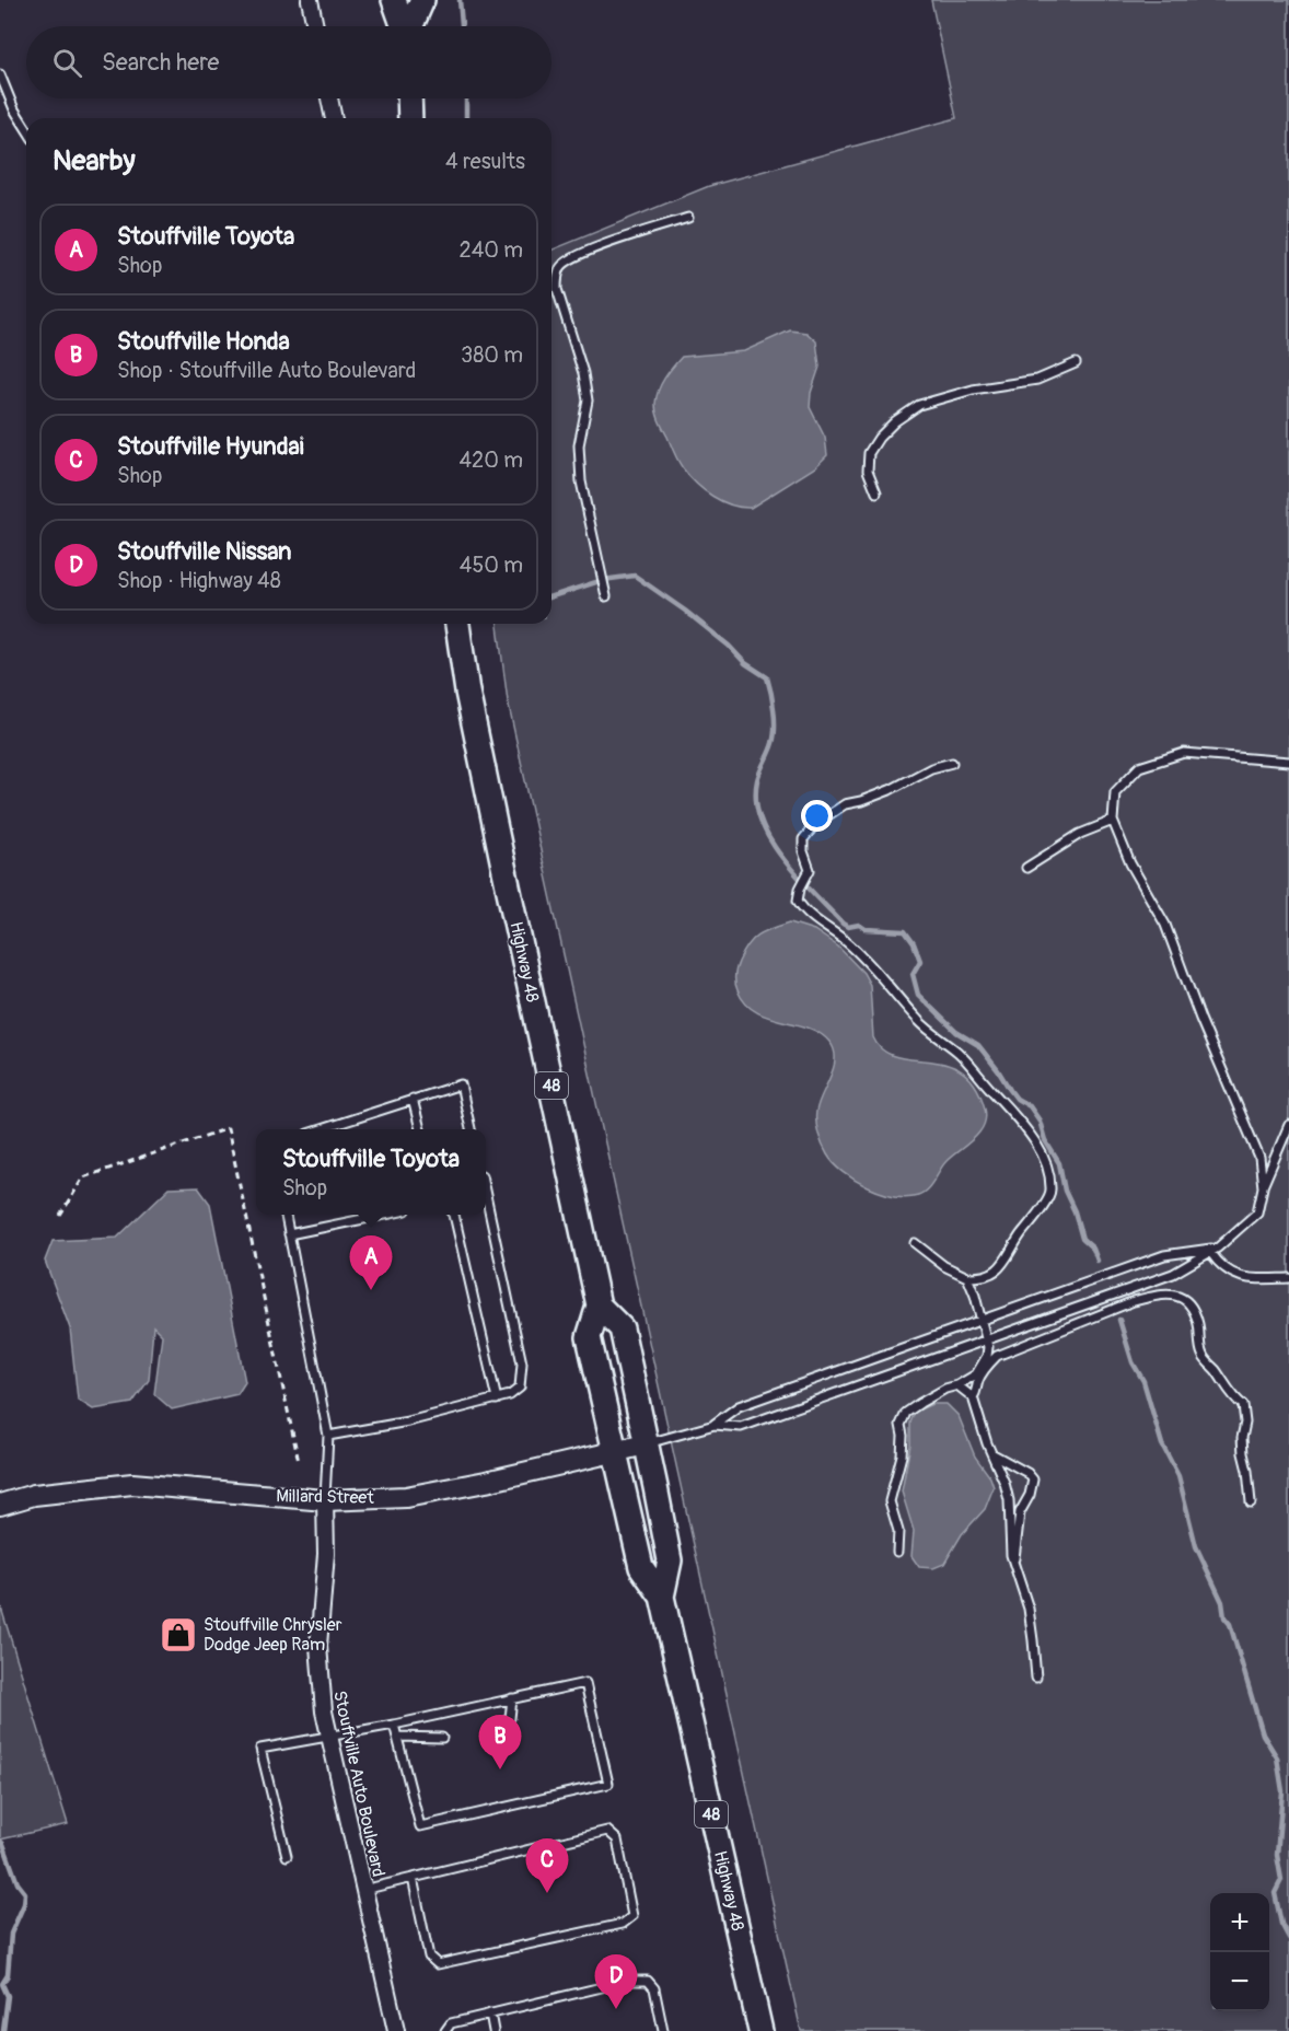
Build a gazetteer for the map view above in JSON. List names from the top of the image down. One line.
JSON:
{"streets":{"main road":["Highway 48","48"],"street":["Millard Street","Stouffville Auto Boulevard"]},"crossings":[["Highway 48","Millard Street"],["Millard Street","Stouffville Auto Boulevard"]],"places":{"shop":["Stouffville Chrysler Dodge Jeep Ram"]},"page":{"search":"Search here","heading":["Nearby","4 results"],"list":[{"mark":"A","name":"Stouffville Toyota","note":"Shop","value":"240 m"},{"mark":"B","name":"Stouffville Honda","note":"Shop · Stouffville Auto Boulevard","value":"380 m"},{"mark":"C","name":"Stouffville Hyundai","note":"Shop","value":"420 m"},{"mark":"D","name":"Stouffville Nissan","note":"Shop · Highway 48","value":"450 m"}],"popup":["Stouffville Toyota","Shop"],"pins":["A","B","C","D"],"map_buttons":["+","−"]}}
